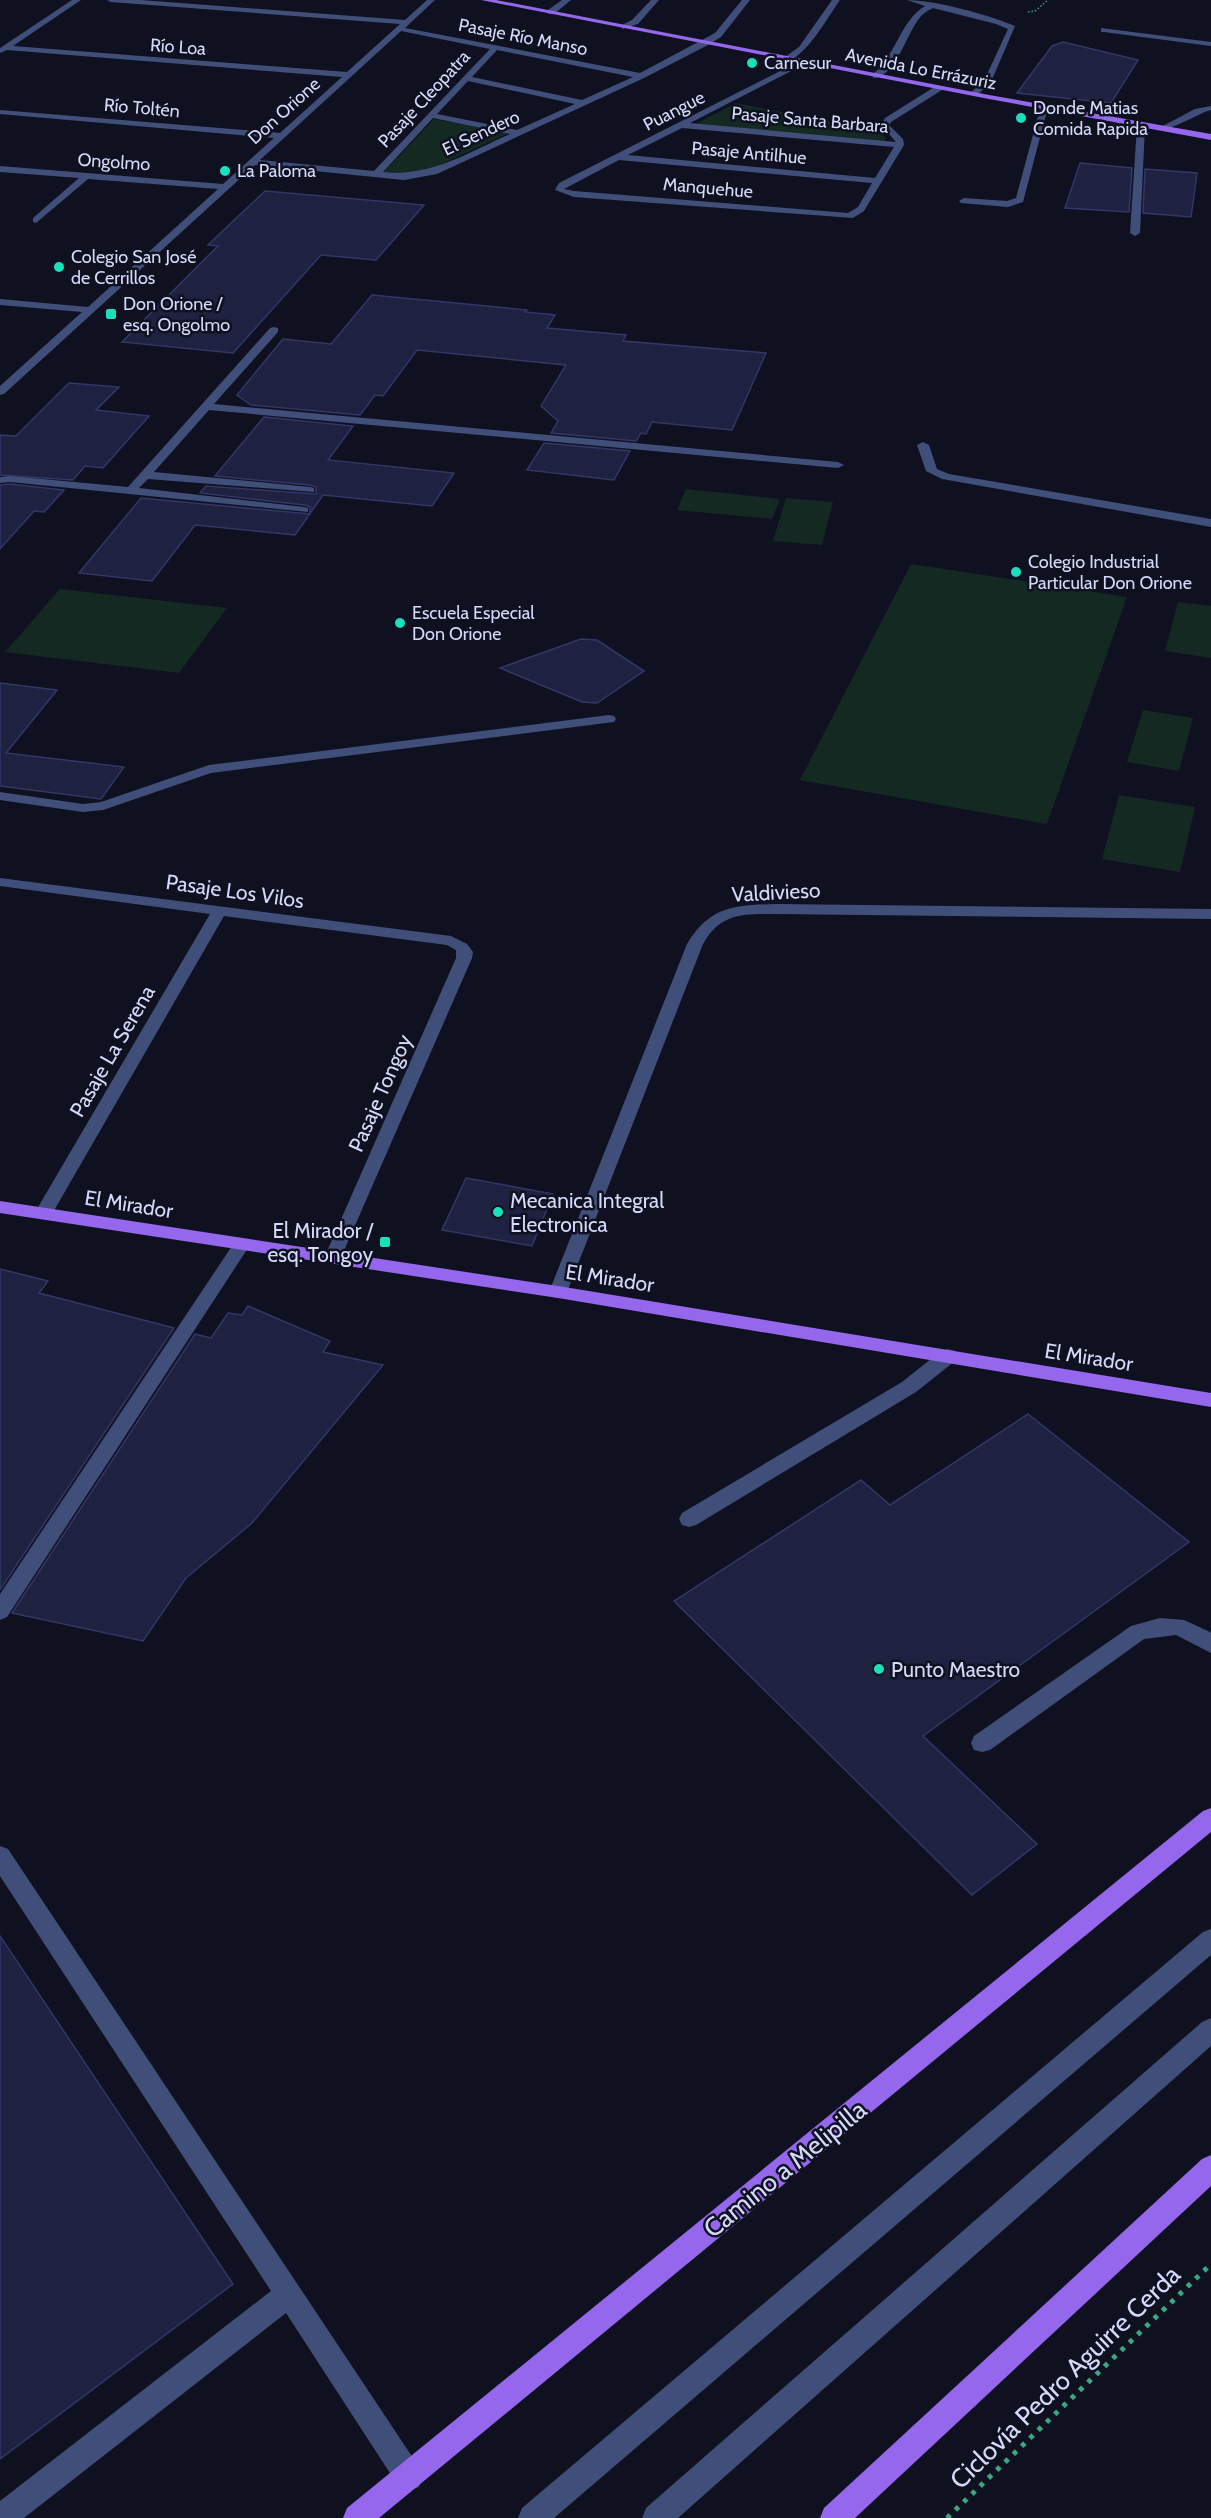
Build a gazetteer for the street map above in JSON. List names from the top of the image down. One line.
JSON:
{"streets":{"main road":["Avenida Lo Errázuriz","El Mirador","Camino a Melipilla"],"street":["Pasaje Río Manso","Río Loa","Pasaje Cleopatra","Río Toltén","Don Orione","Puangue","Pasaje Santa Barbara","El Sendero","Pasaje Antilhue","Ongolmo","Manquehue","Pasaje Los Vilos","Valdivieso","Pasaje La Serena","Pasaje Tongoy"],"path":["Ciclovía Pedro Aguirre Cerda"]},"crossings":[["Pasaje Río Manso","Pasaje Cleopatra"],["Pasaje Río Manso","Don Orione"],["Pasaje Río Manso","El Sendero"],["Río Loa","Don Orione"],["Avenida Lo Errázuriz","Puangue"],["Avenida Lo Errázuriz","El Sendero"],["Pasaje Cleopatra","El Sendero"],["Río Toltén","Don Orione"],["Don Orione","El Sendero"],["Don Orione","Ongolmo"],["Puangue","Pasaje Santa Barbara"],["Puangue","Pasaje Antilhue"],["Puangue","Manquehue"],["Pasaje Antilhue","Manquehue"],["Pasaje Los Vilos","Pasaje La Serena"],["Pasaje Los Vilos","Pasaje Tongoy"],["Valdivieso","El Mirador"],["Pasaje La Serena","El Mirador"],["Pasaje Tongoy","El Mirador"]],"places":{"other":["Carnesur","Donde Matias Comida Rapida","La Paloma","Colegio San José de Cerrillos","Colegio Industrial Particular Don Orione","Escuela Especial Don Orione","Mecanica Integral Electronica","Punto Maestro"],"transit":["Don Orione / esq. Ongolmo","El Mirador / esq. Tongoy"]}}
